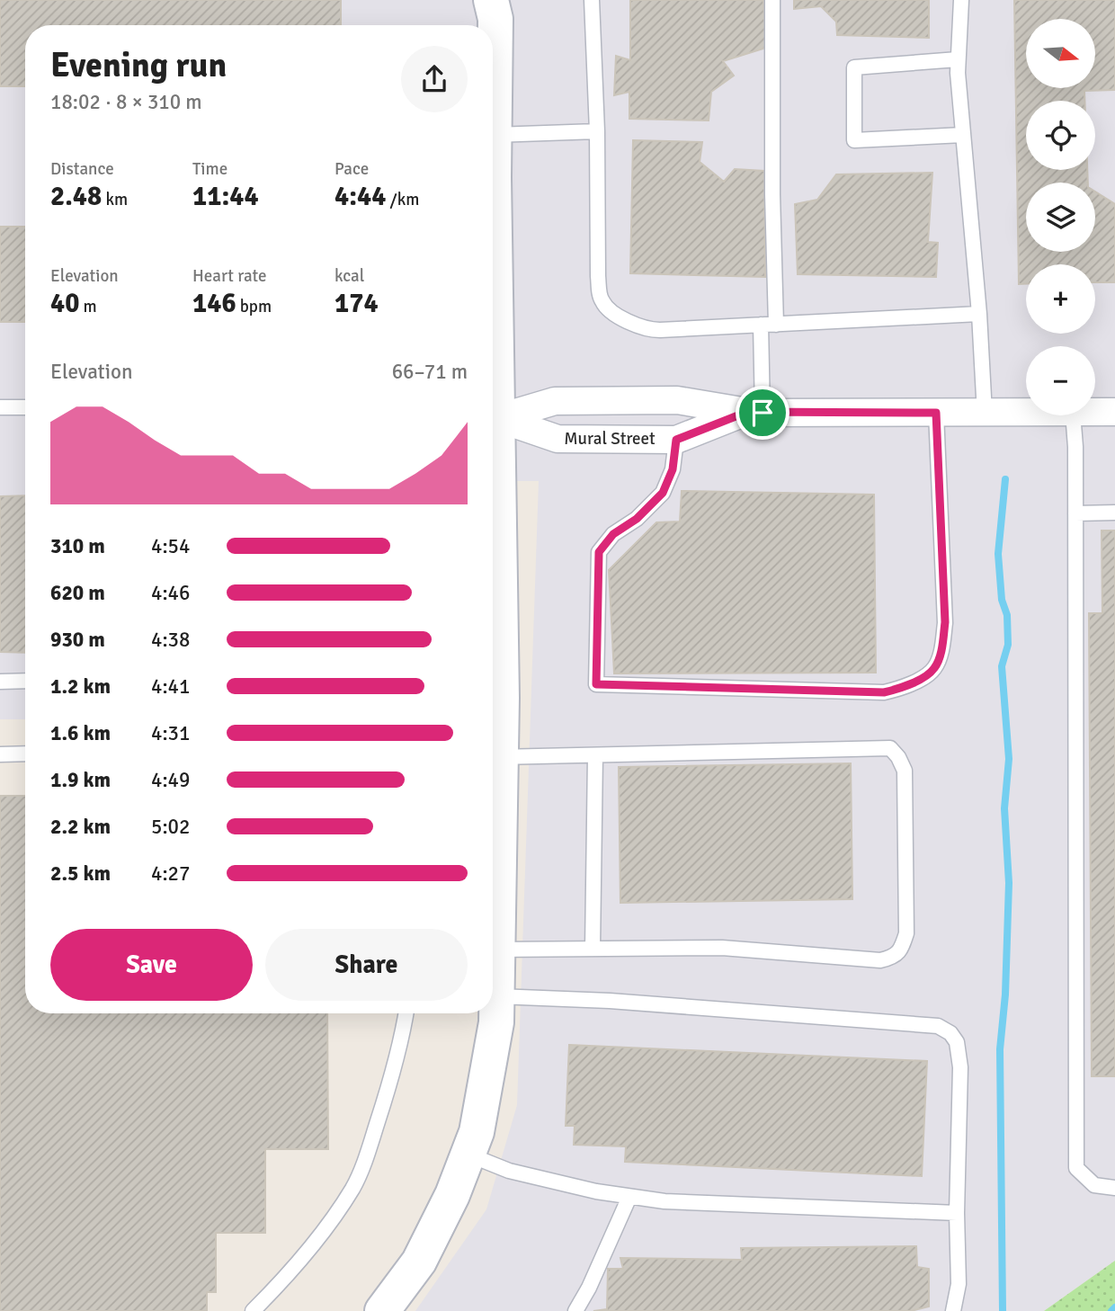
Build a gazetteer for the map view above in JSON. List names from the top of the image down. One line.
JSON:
{"streets":{"street":["Mural Street"]},"north":"right","page":{"map_buttons":["+","−"],"heading":["Evening run","18:02 · 8 × 310 m"],"stats":[["Distance","2.48 km"],["Time","11:44"],["Pace","4:44 /km"],["Elevation","40 m"],["Heart rate","146 bpm"],["kcal","174"]],"chart":["Elevation","66–71 m"],"list":[{"name":"310 m","note":"4:54"},{"name":"620 m","note":"4:46"},{"name":"930 m","note":"4:38"},{"name":"1.2 km","note":"4:41"},{"name":"1.6 km","note":"4:31"},{"name":"1.9 km","note":"4:49"},{"name":"2.2 km","note":"5:02"},{"name":"2.5 km","note":"4:27"}],"buttons":["Save","Share"]}}
